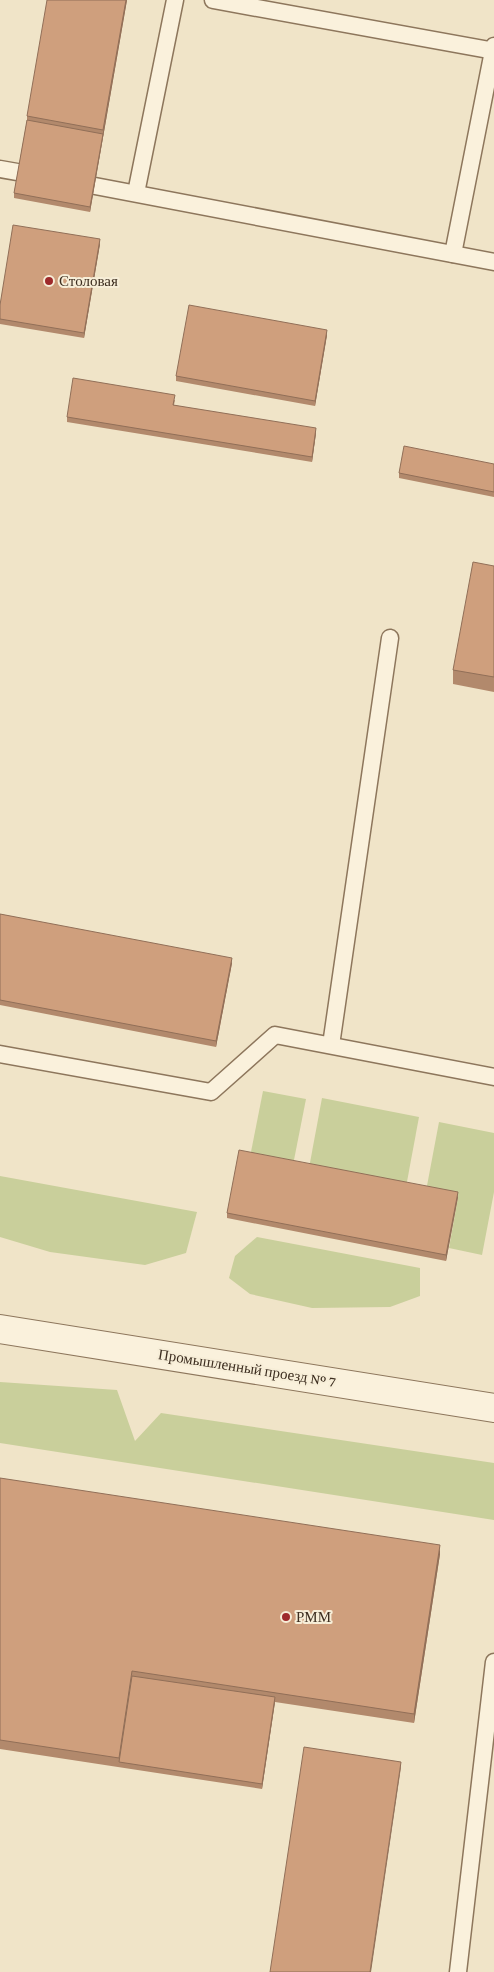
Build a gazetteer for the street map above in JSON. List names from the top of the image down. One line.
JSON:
{"streets":{"street":["Промышленный проезд № 7"]},"places":["Столовая","РММ"]}
